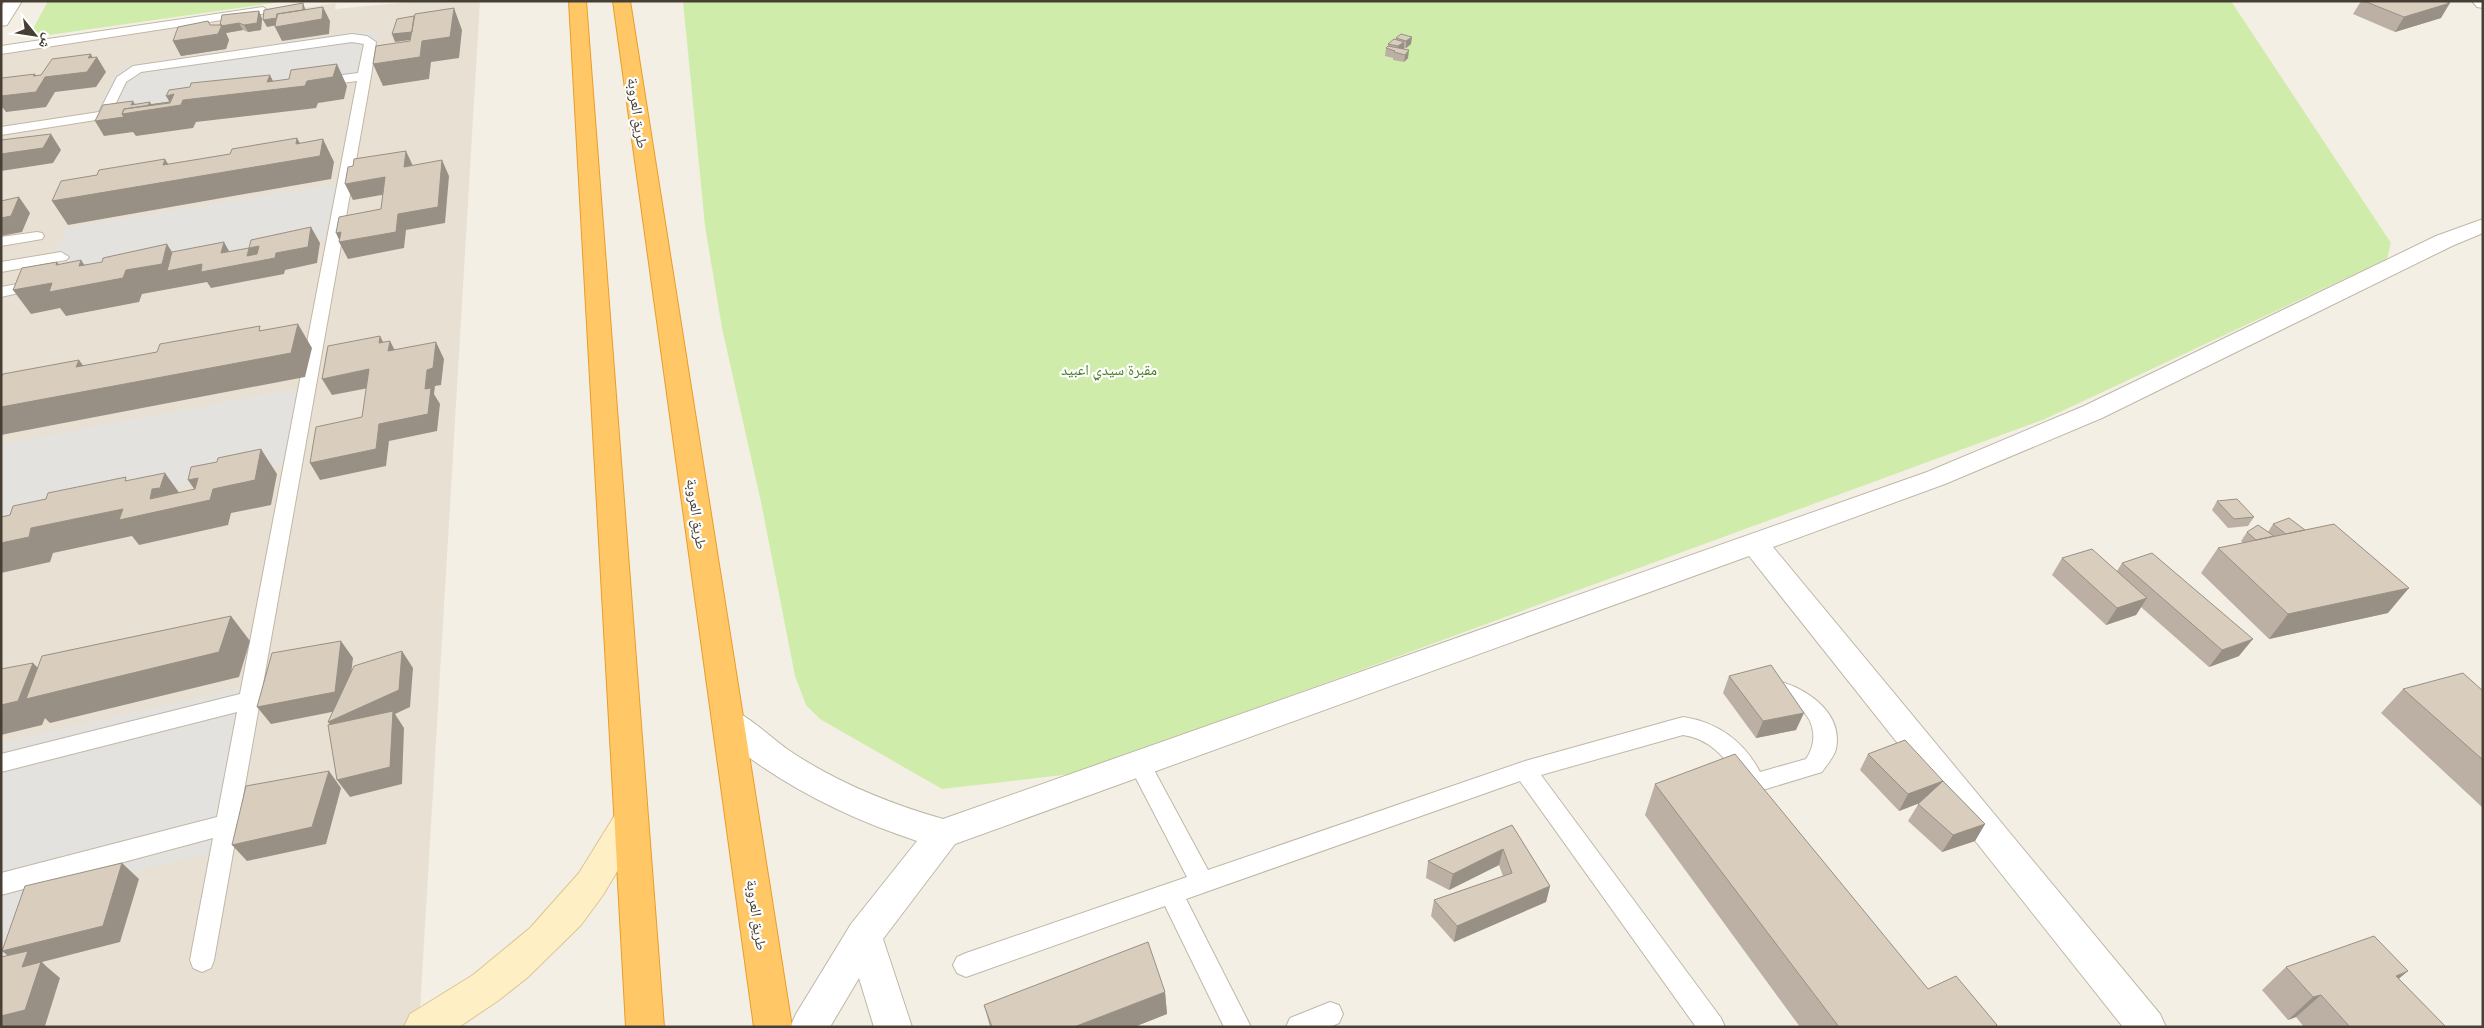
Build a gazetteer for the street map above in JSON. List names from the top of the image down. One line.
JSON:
{"streets":{"highway":["طريق العروبة"]},"parks":["مقبرة سيدي اعبيد"],"north":"bottom right"}
